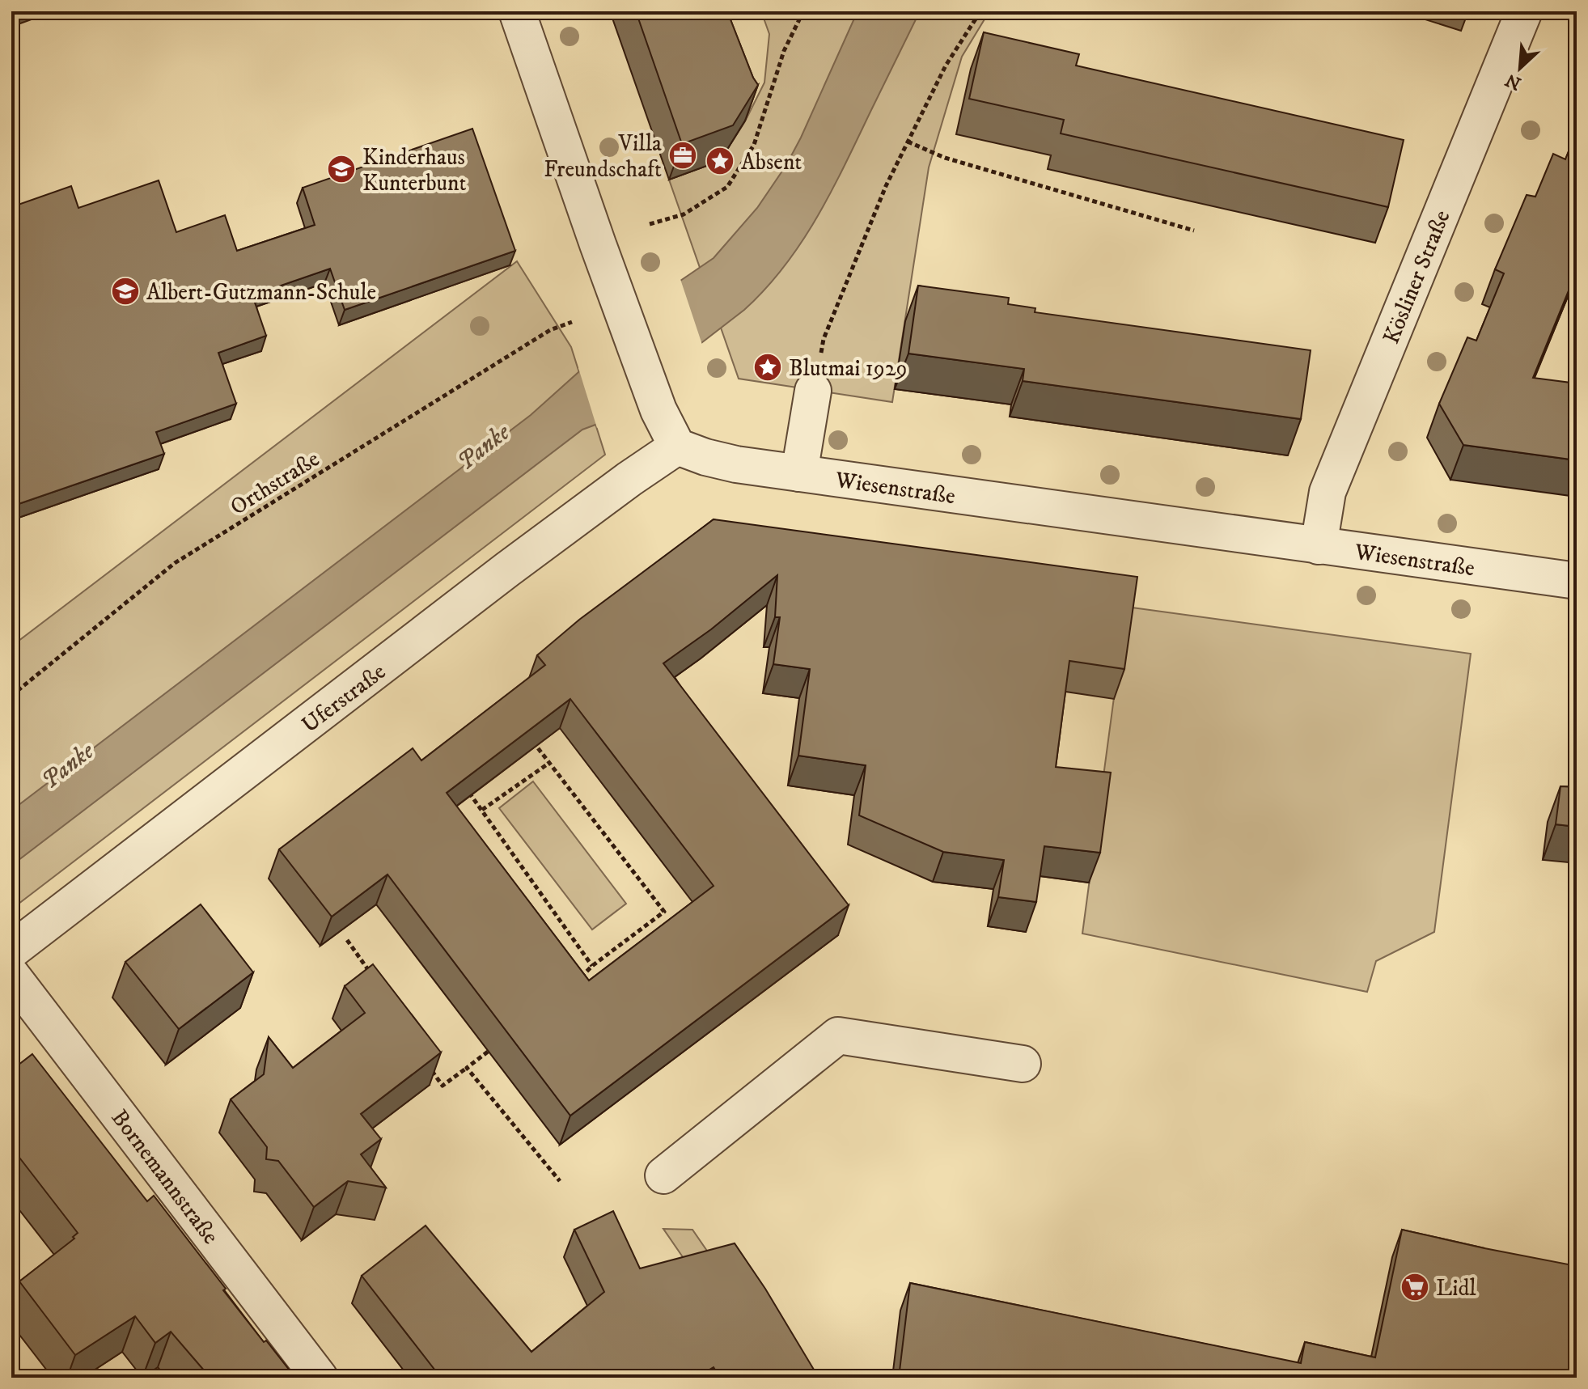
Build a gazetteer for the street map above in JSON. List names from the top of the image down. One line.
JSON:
{"streets":{"street":["Kösliner Straße","Wiesenstraße","Uferstraße","Bornemannstraße"],"path":["Orthstraße"]},"crossings":[["Kösliner Straße","Wiesenstraße"],["Wiesenstraße","Uferstraße"]],"water":["Panke"],"places":{"office":["Villa Freundschaft"],"place":["Absent","Blutmai 1929"],"school or university":["Kinderhaus Kunterbunt","Albert-Gutzmann-Schule"],"supermarket":["Lidl"]},"north":"bottom left"}
